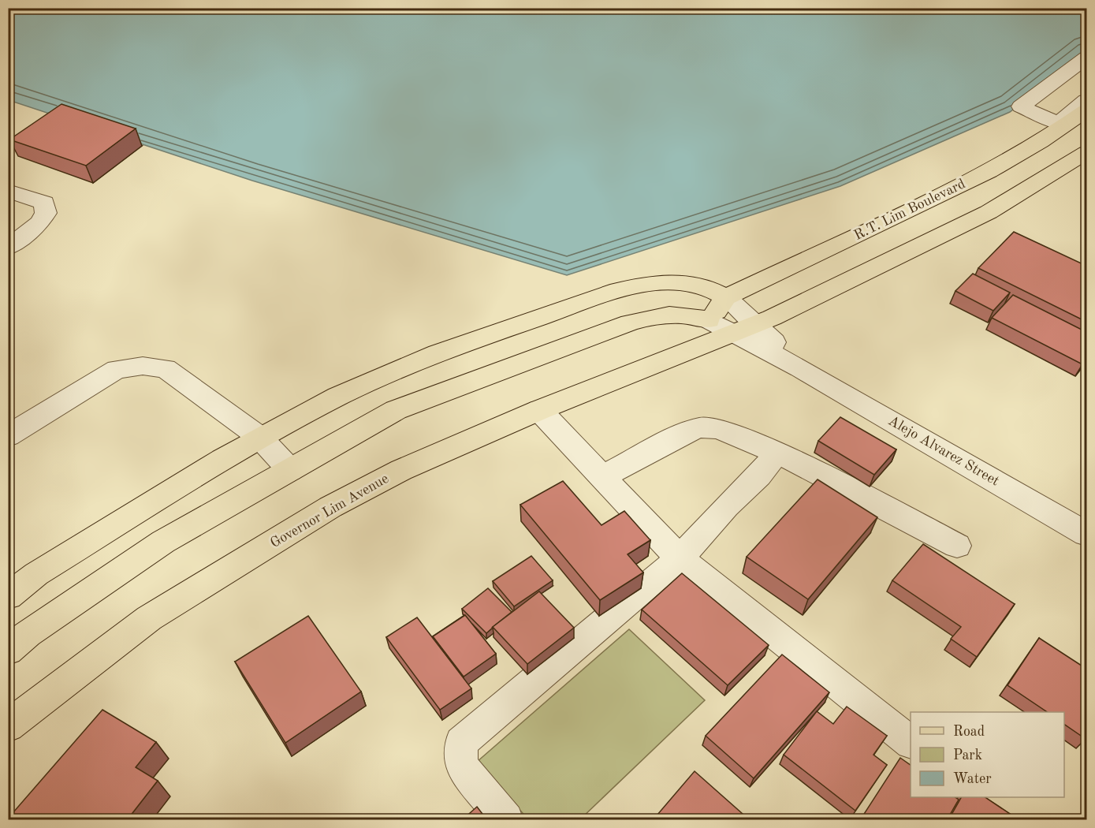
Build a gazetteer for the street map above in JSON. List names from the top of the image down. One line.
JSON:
{"streets":{"main road":["R.T. Lim Boulevard","Governor Lim Avenue"],"street":["Alejo Alvarez Street"]},"crossings":[["Alejo Alvarez Street","Governor Lim Avenue"]],"legend":["Road","Park","Water"]}
